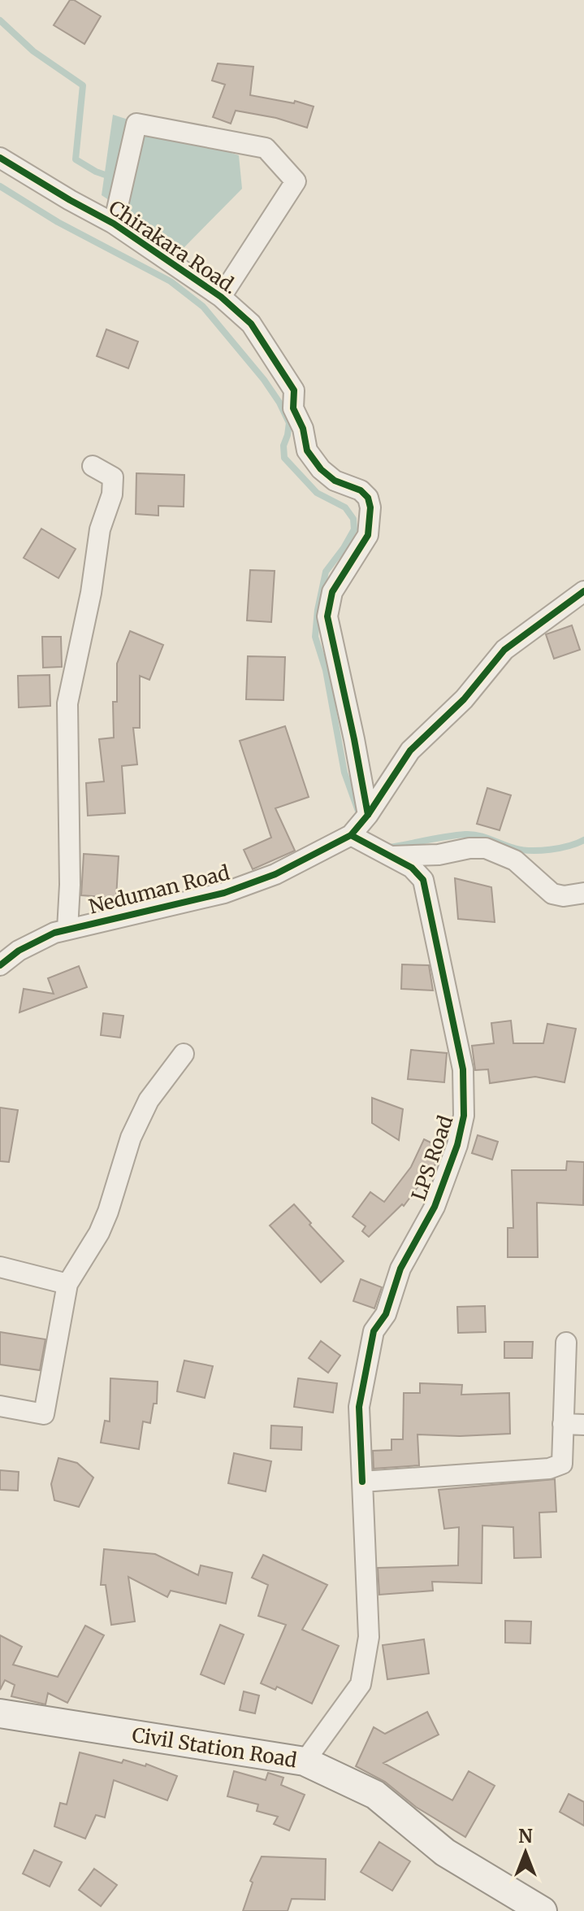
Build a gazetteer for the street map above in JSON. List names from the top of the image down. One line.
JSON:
{"streets":{"main road":["Civil Station Road"],"street":["Chirakara Road.","Neduman Road","LPS Road"]},"crossings":[["Neduman Road","LPS Road"],["LPS Road","Civil Station Road"]],"north":"top"}
